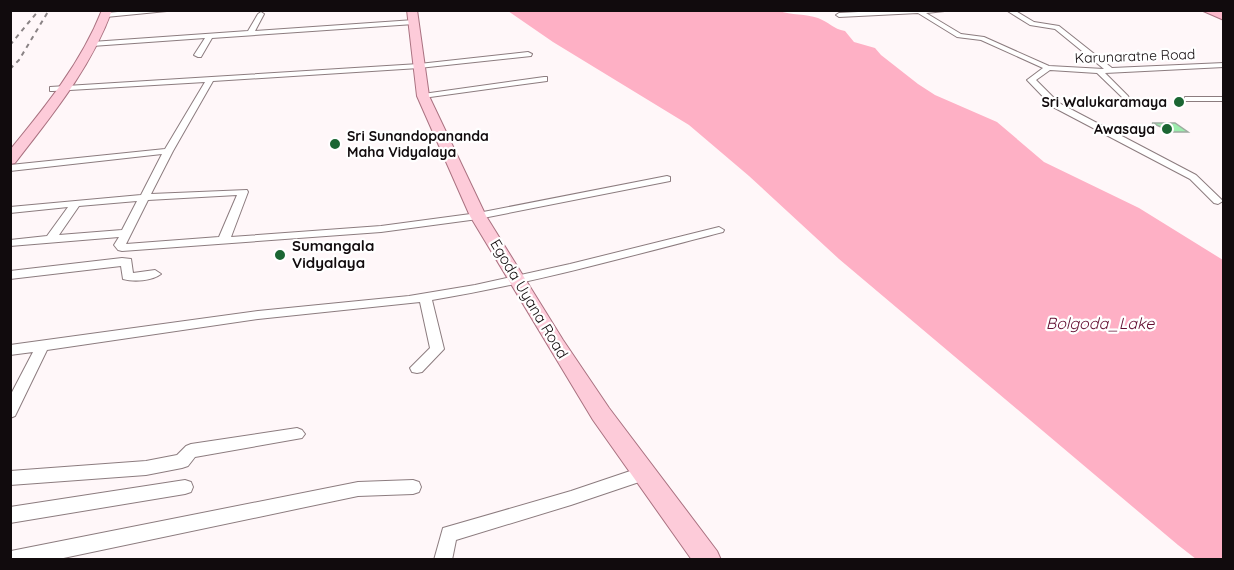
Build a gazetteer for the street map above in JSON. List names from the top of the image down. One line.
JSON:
{"streets":{"main road":["Egoda Uyana Road"],"street":["Karunaratne Road"]},"water":["Bolgoda_Lake"],"places":["Sri Walukaramaya","Awasaya","Sri Sunandopananda Maha Vidyalaya","Sumangala Vidyalaya"]}
